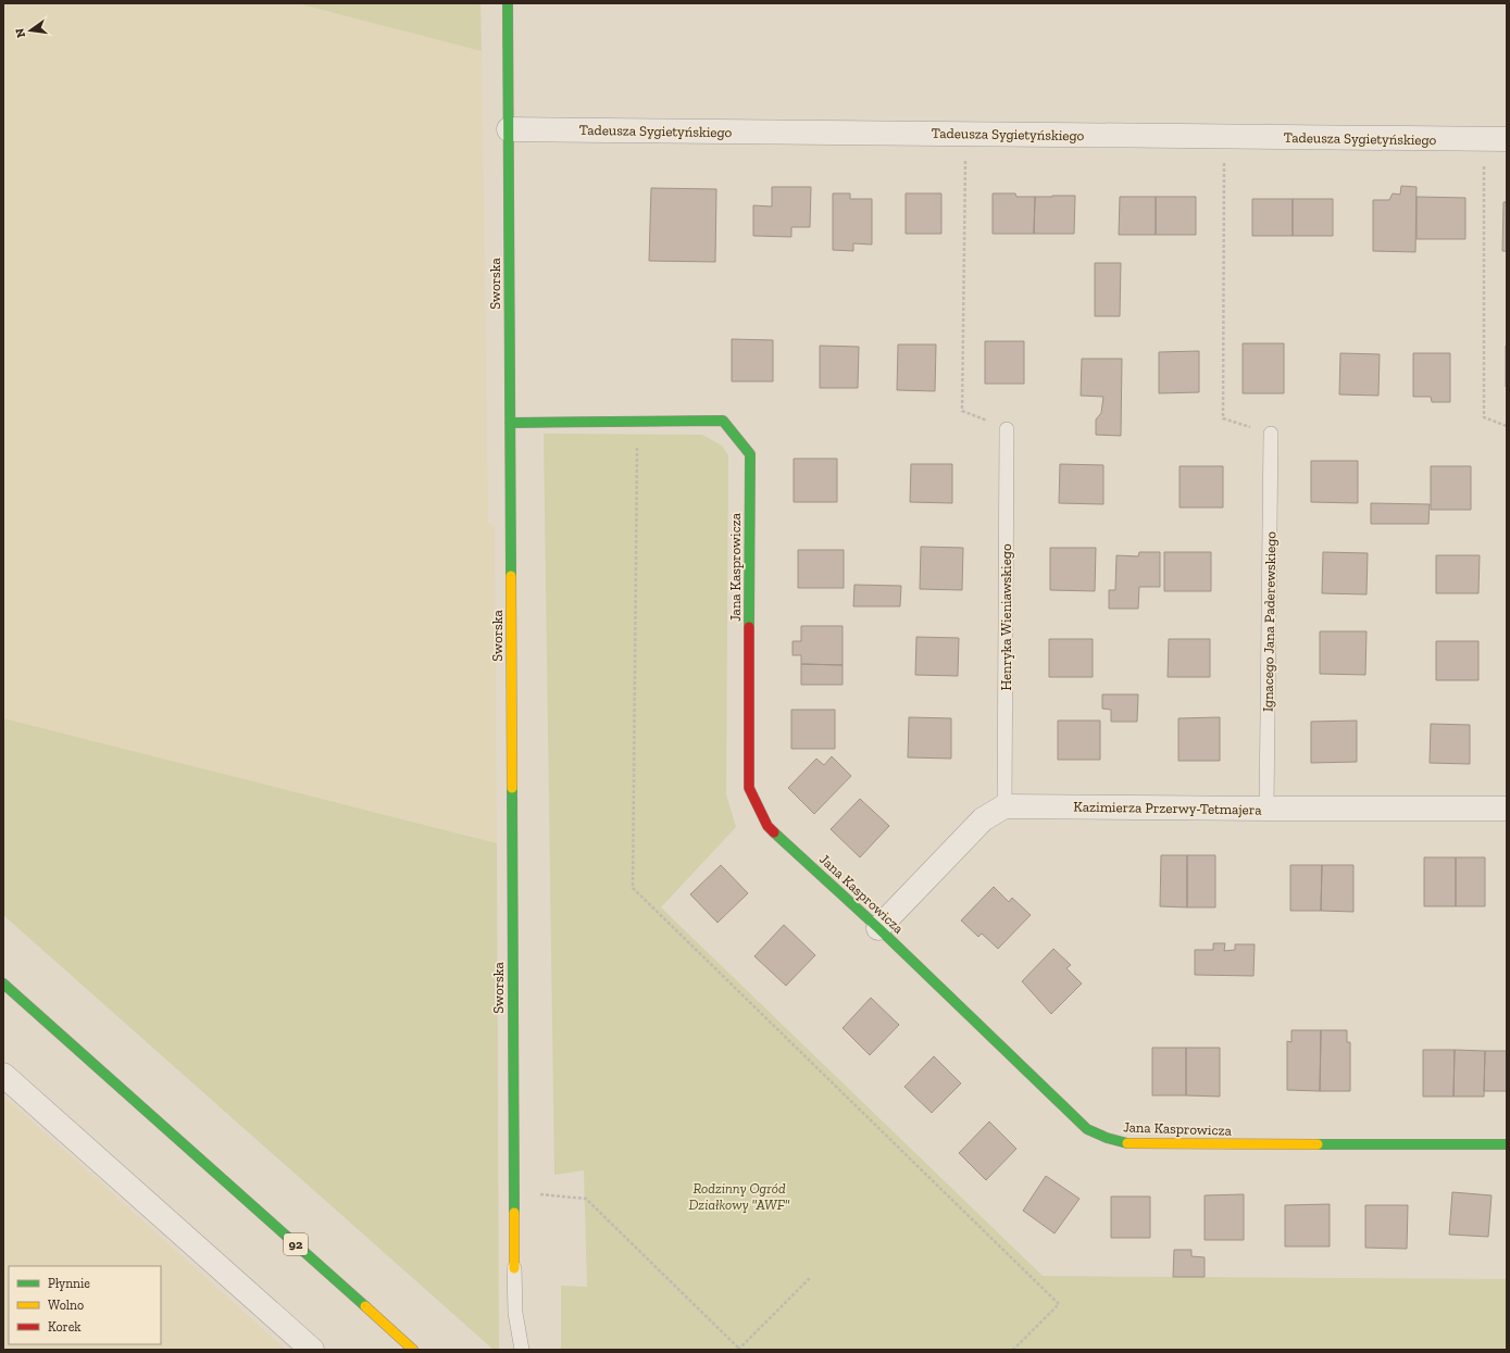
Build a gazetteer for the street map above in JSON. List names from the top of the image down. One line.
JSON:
{"streets":{"street":["Tadeusza Sygietyńskiego","Sworska","Jana Kasprowicza","Kazimierza Przerwy-Tetmajera","92"],"lane":["Henryka Wieniawskiego","Ignacego Jana Paderewskiego"]},"crossings":[["Tadeusza Sygietyńskiego","Sworska"],["Sworska","Jana Kasprowicza"],["Henryka Wieniawskiego","Kazimierza Przerwy-Tetmajera"],["Ignacego Jana Paderewskiego","Kazimierza Przerwy-Tetmajera"]],"parks":["Rodzinny Ogród Działkowy \"AWF\""],"legend":["Płynnie","Wolno","Korek"],"north":"left"}
